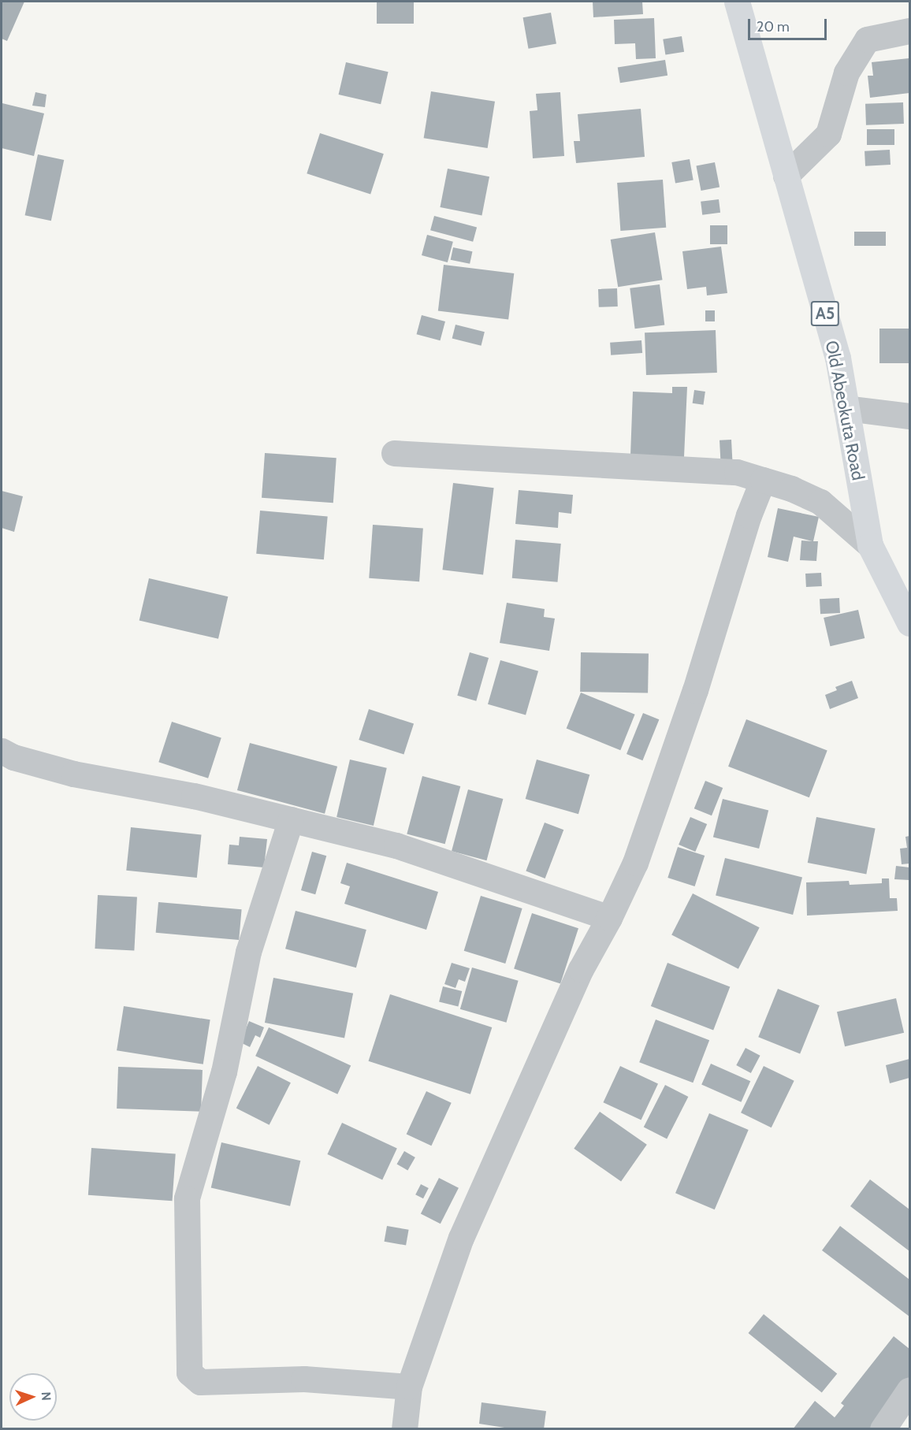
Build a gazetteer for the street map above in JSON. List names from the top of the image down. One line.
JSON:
{"streets":{"highway":["A5","Old Abeokuta Road"]},"scale_bar":"20 m","north":"right"}
